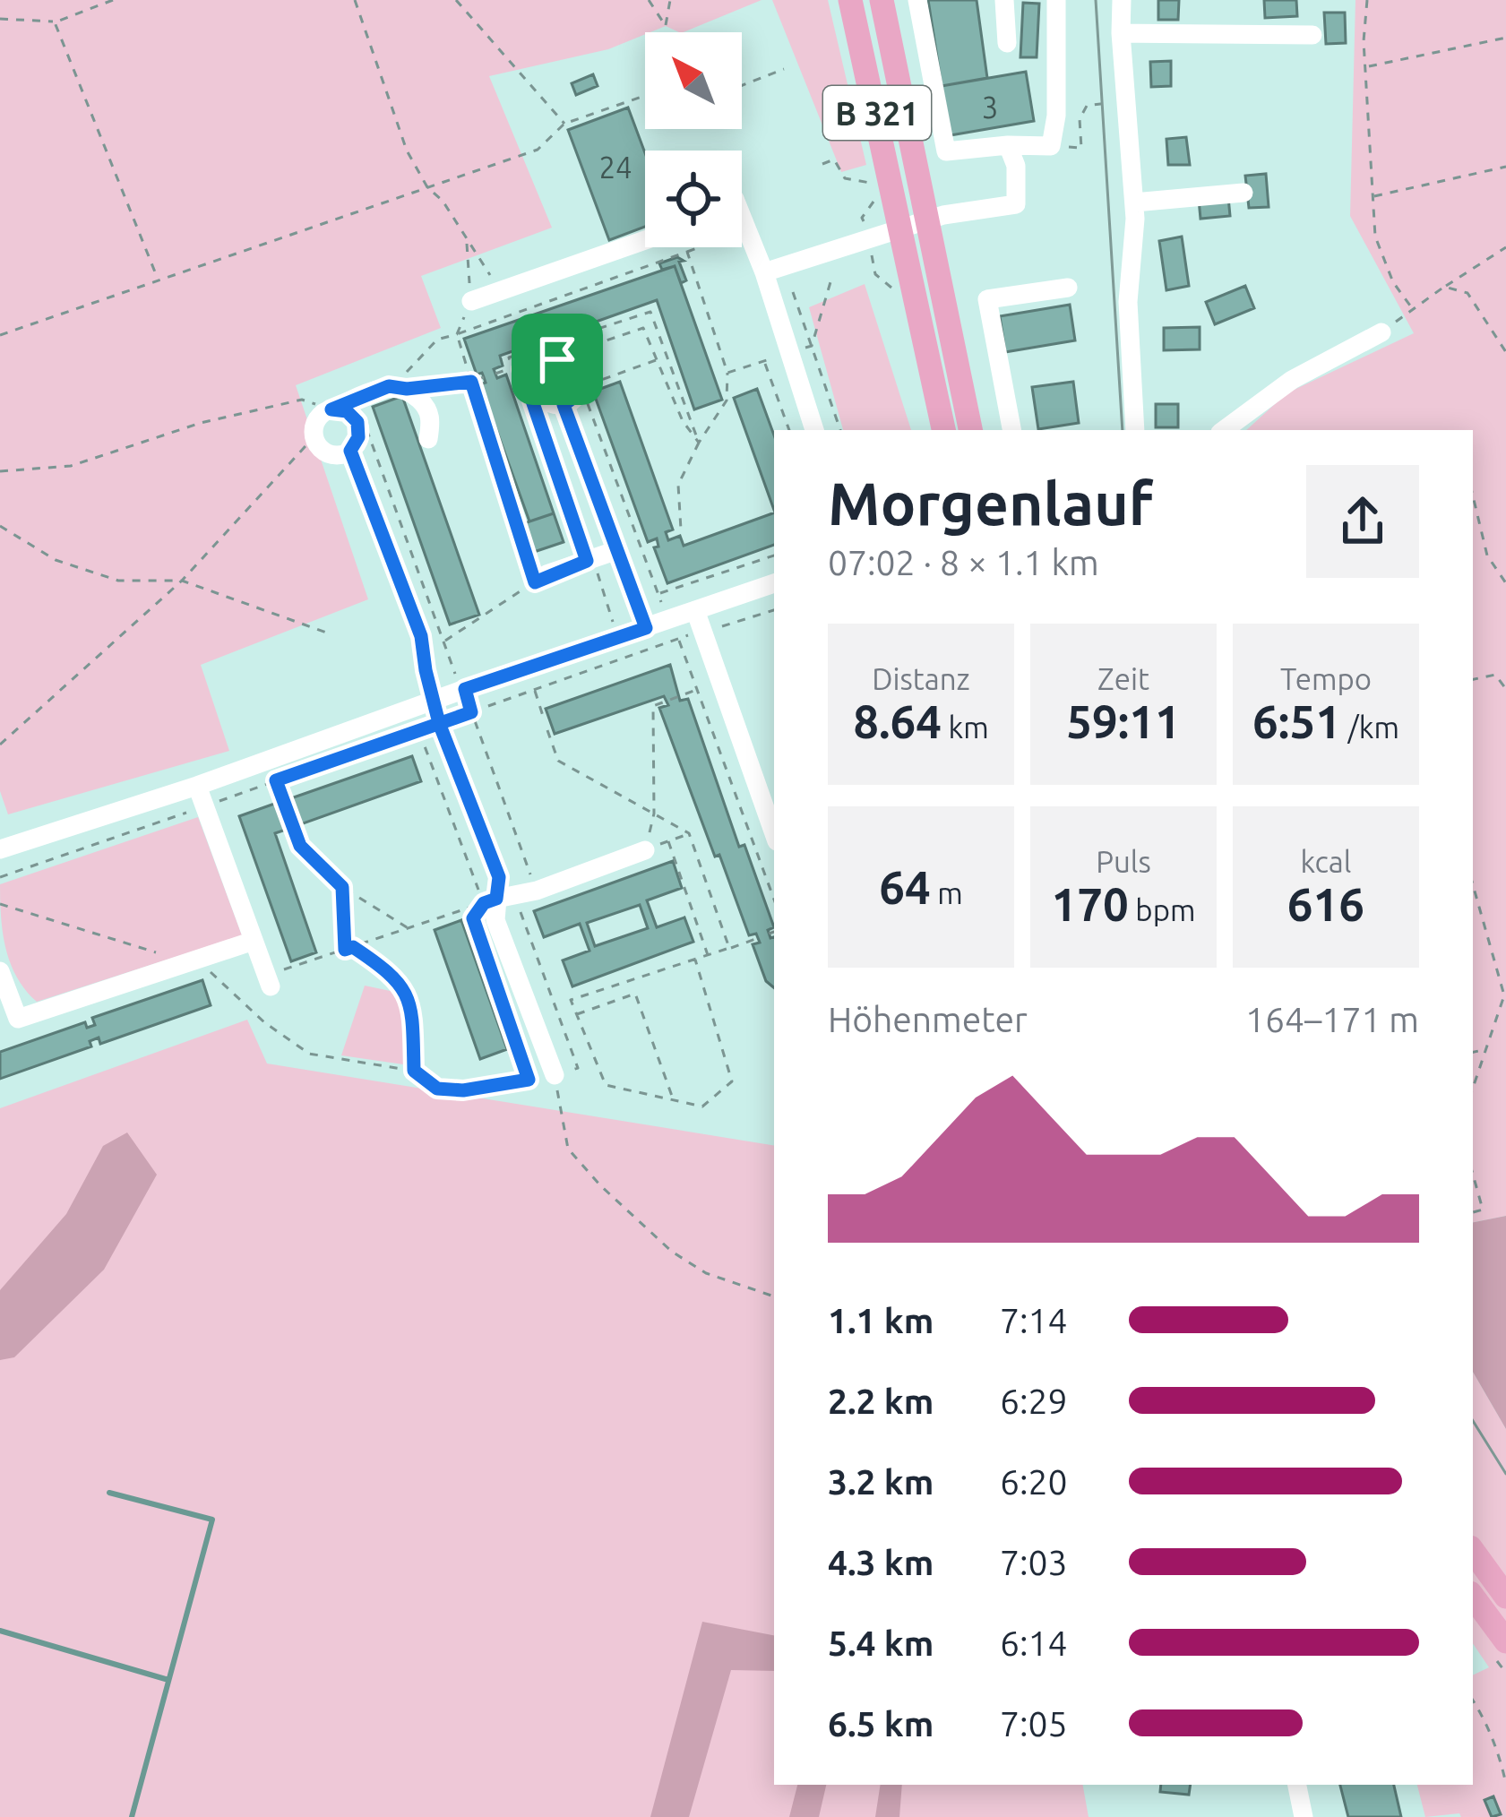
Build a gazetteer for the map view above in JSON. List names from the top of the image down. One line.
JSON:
{"streets":{"main road":["B 321"]},"house_numbers":["3","24"],"north":"top left","page":{"heading":["Morgenlauf","07:02 · 8 × 1.1 km"],"stats":[["Distanz","8.64 km"],["Zeit","59:11"],["Tempo","6:51 /km"],["64 m"],["Puls","170 bpm"],["kcal","616"]],"chart":["Höhenmeter","164–171 m"],"list":[{"name":"1.1 km","note":"7:14"},{"name":"2.2 km","note":"6:29"},{"name":"3.2 km","note":"6:20"},{"name":"4.3 km","note":"7:03"},{"name":"5.4 km","note":"6:14"},{"name":"6.5 km","note":"7:05"}]}}
